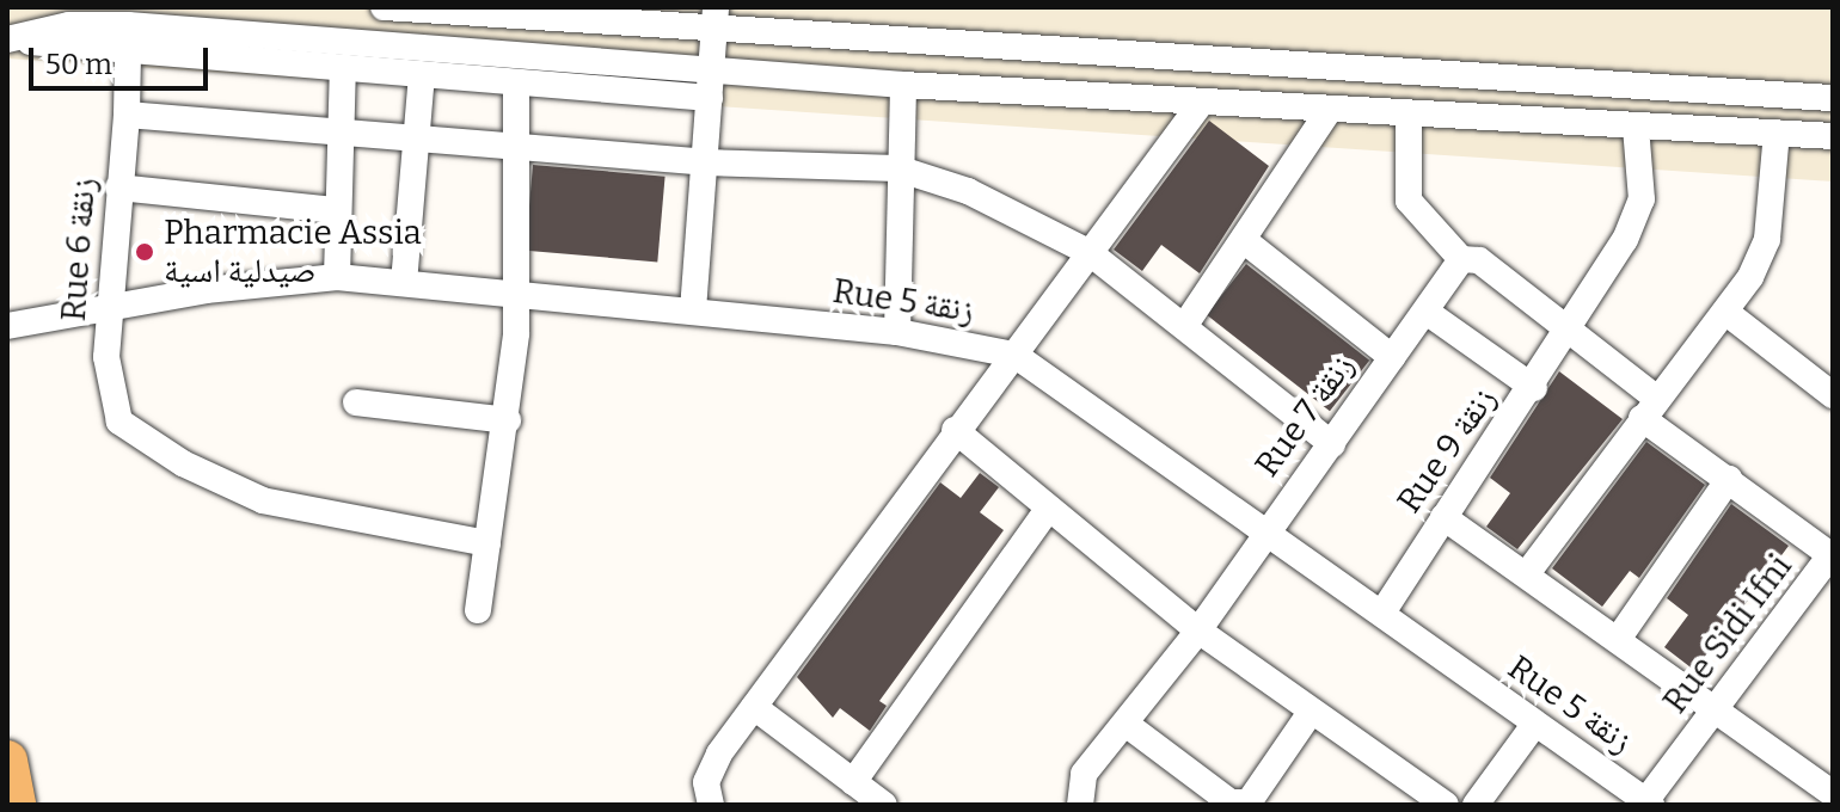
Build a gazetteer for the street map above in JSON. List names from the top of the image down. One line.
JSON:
{"streets":{"street":["Rue 6 زنقة","Rue 5 زنقة","Rue 7 زنقة","Rue 9 زنقة","Rue Sidi Ifni"]},"crossings":[["Rue 6 زنقة","Rue 5 زنقة"],["Rue 5 زنقة","Rue 7 زنقة"],["Rue 5 زنقة","Rue 9 زنقة"],["Rue 5 زنقة","Rue Sidi Ifni"]],"places":["Pharmacie Assia صيدلية اسية"],"scale_bar":"50 m"}
